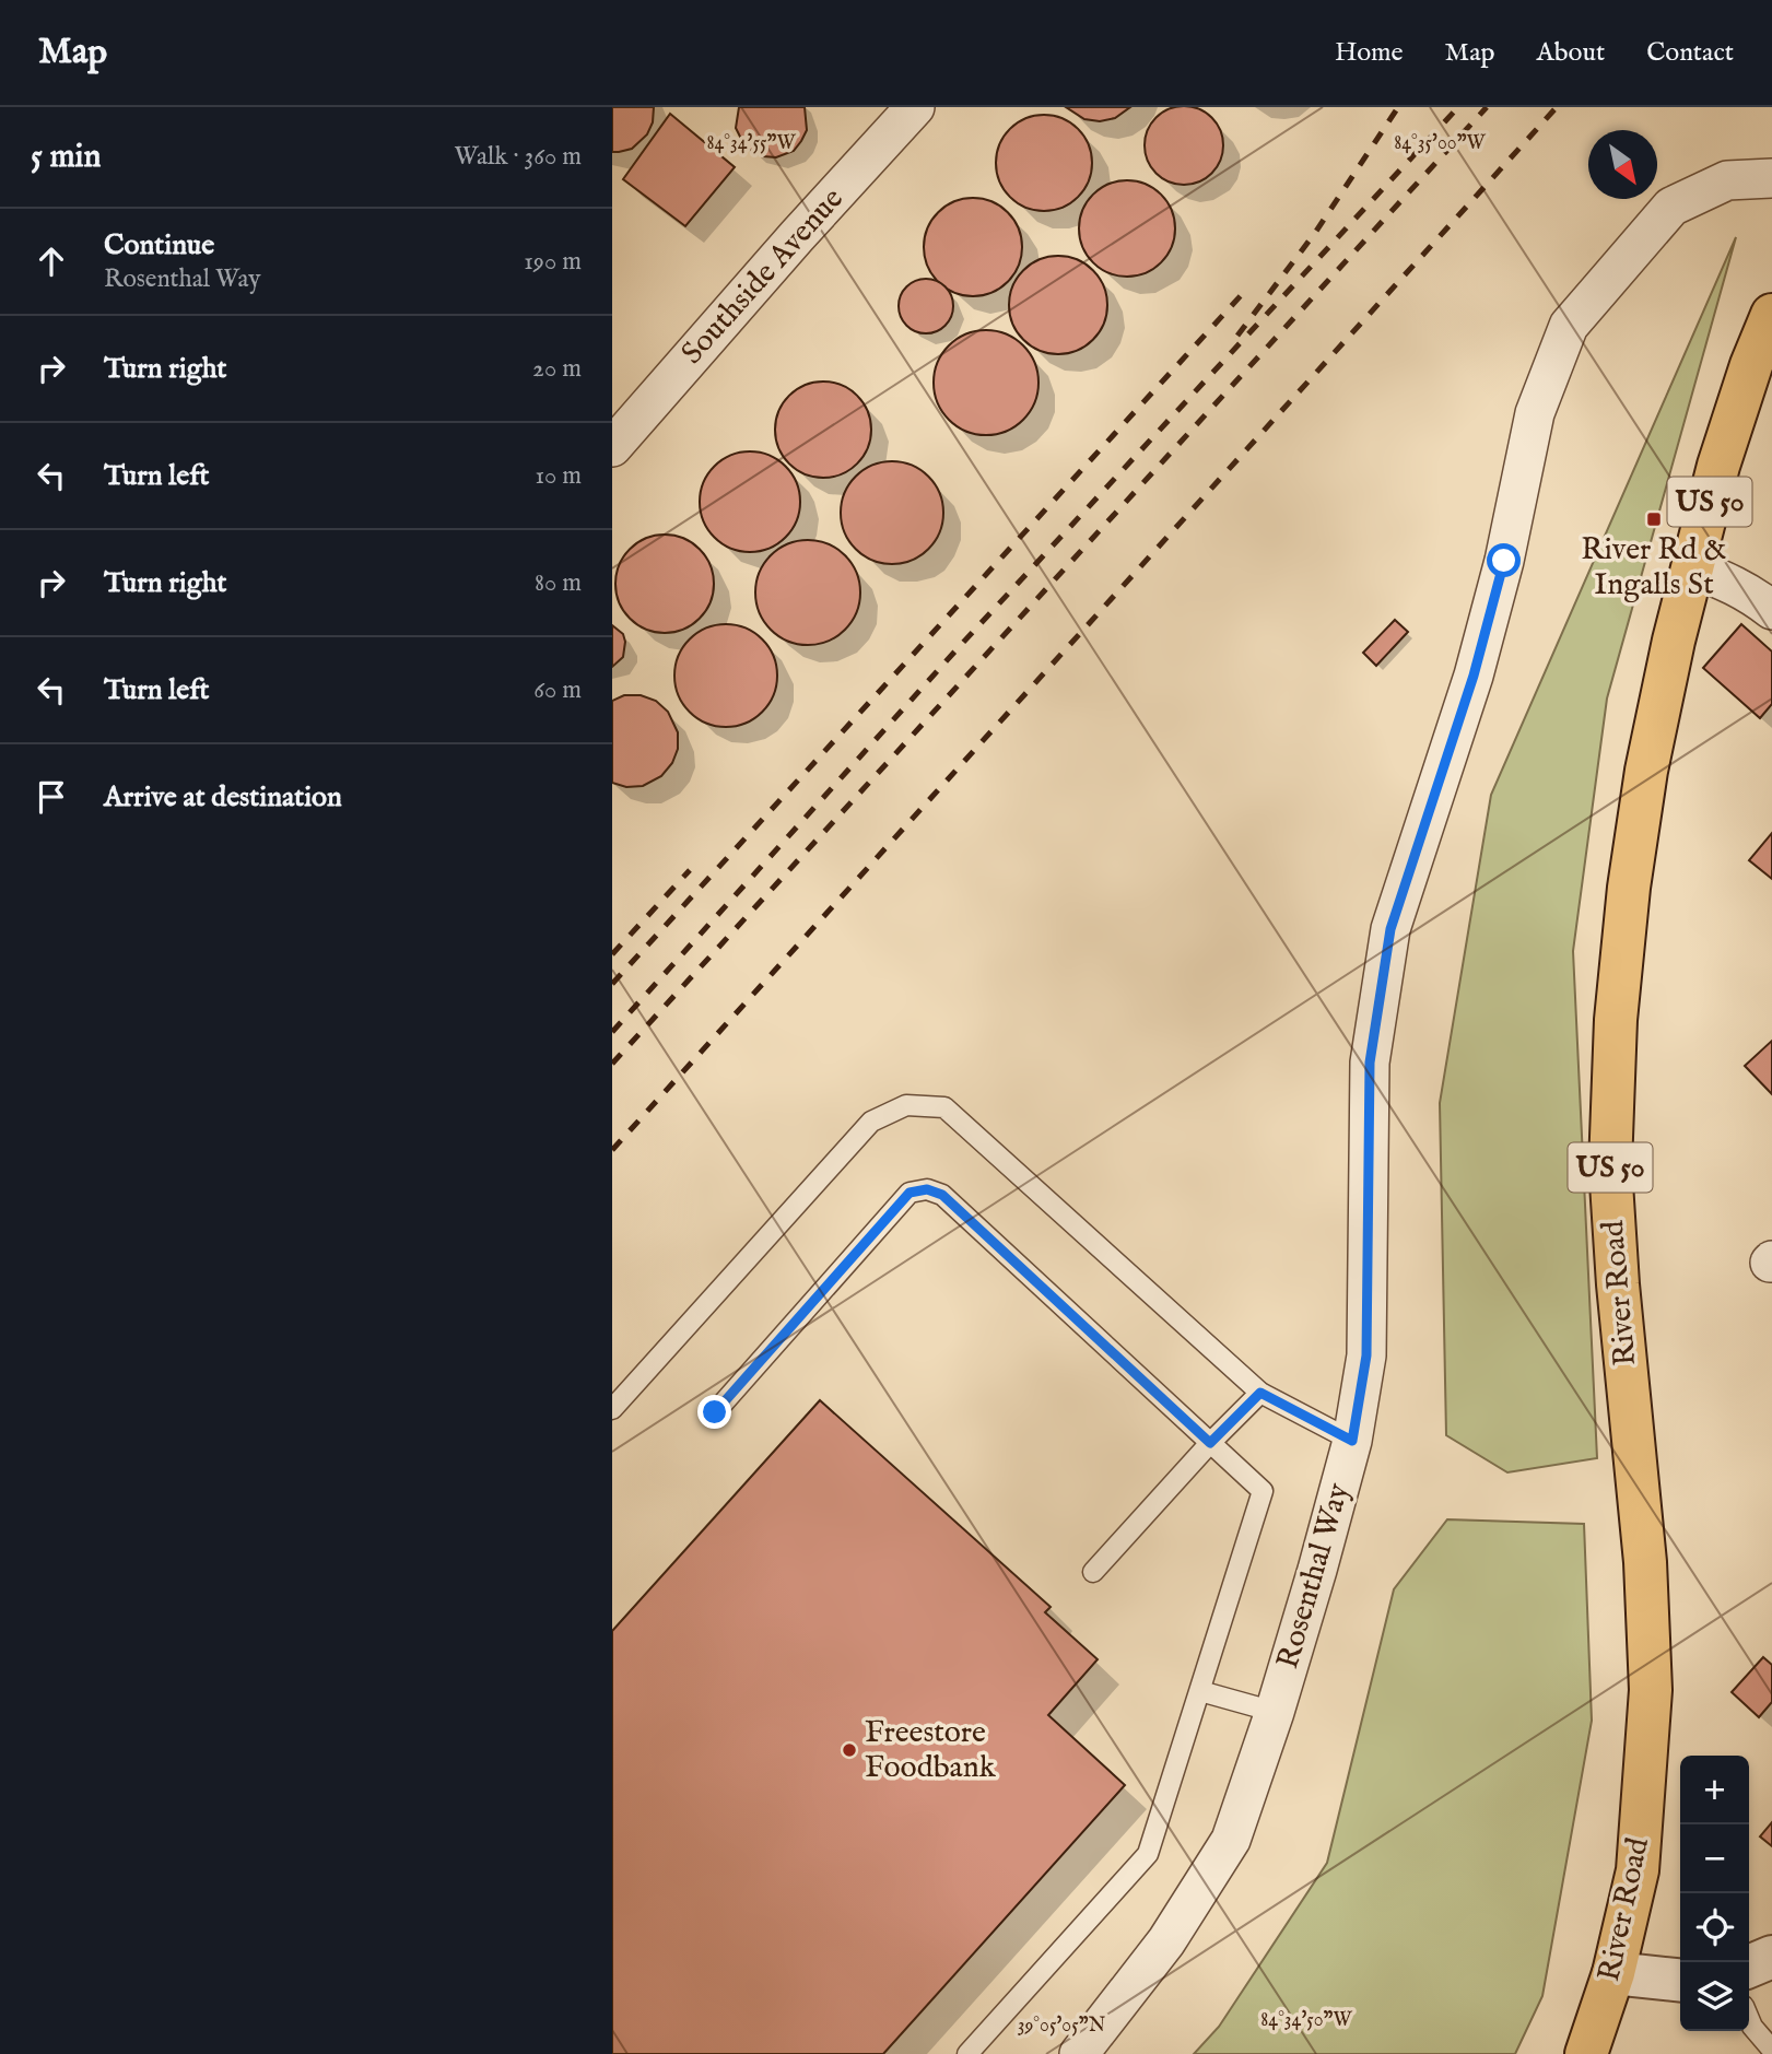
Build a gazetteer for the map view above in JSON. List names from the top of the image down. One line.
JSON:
{"streets":{"main road":["US 50","River Road"],"street":["Southside Avenue","Rosenthal Way"]},"places":{"transit":["River Rd & Ingalls St"],"other":["Freestore Foodbank"]},"north":"bottom right","page":{"header":"Map","nav":["Home","Map","About","Contact"],"heading":["5 min","Walk · 360 m"],"list":[["Continue","Rosenthal Way","190 m"],["Turn right","20 m"],["Turn left","10 m"],["Turn right","80 m"],["Turn left","60 m"],"Arrive at destination"],"map_buttons":["+","−"]},"coordinates":["84°34'55\"W","84°35'00\"W","84°34'50\"W","39°05'05\"N"]}
